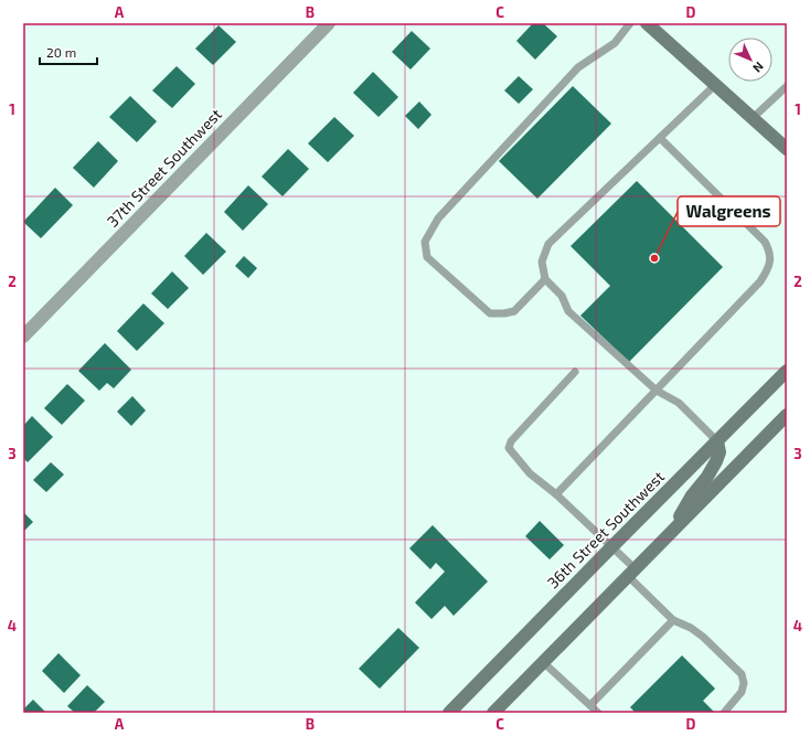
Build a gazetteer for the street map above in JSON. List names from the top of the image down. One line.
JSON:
{"streets":{"street":["37th Street Southwest","36th Street Southwest"]},"places":["Walgreens"],"scale_bar":"20 m","north":"bottom right","grid":{"columns":["A","B","C","D"],"rows":["1","2","3","4"]}}
